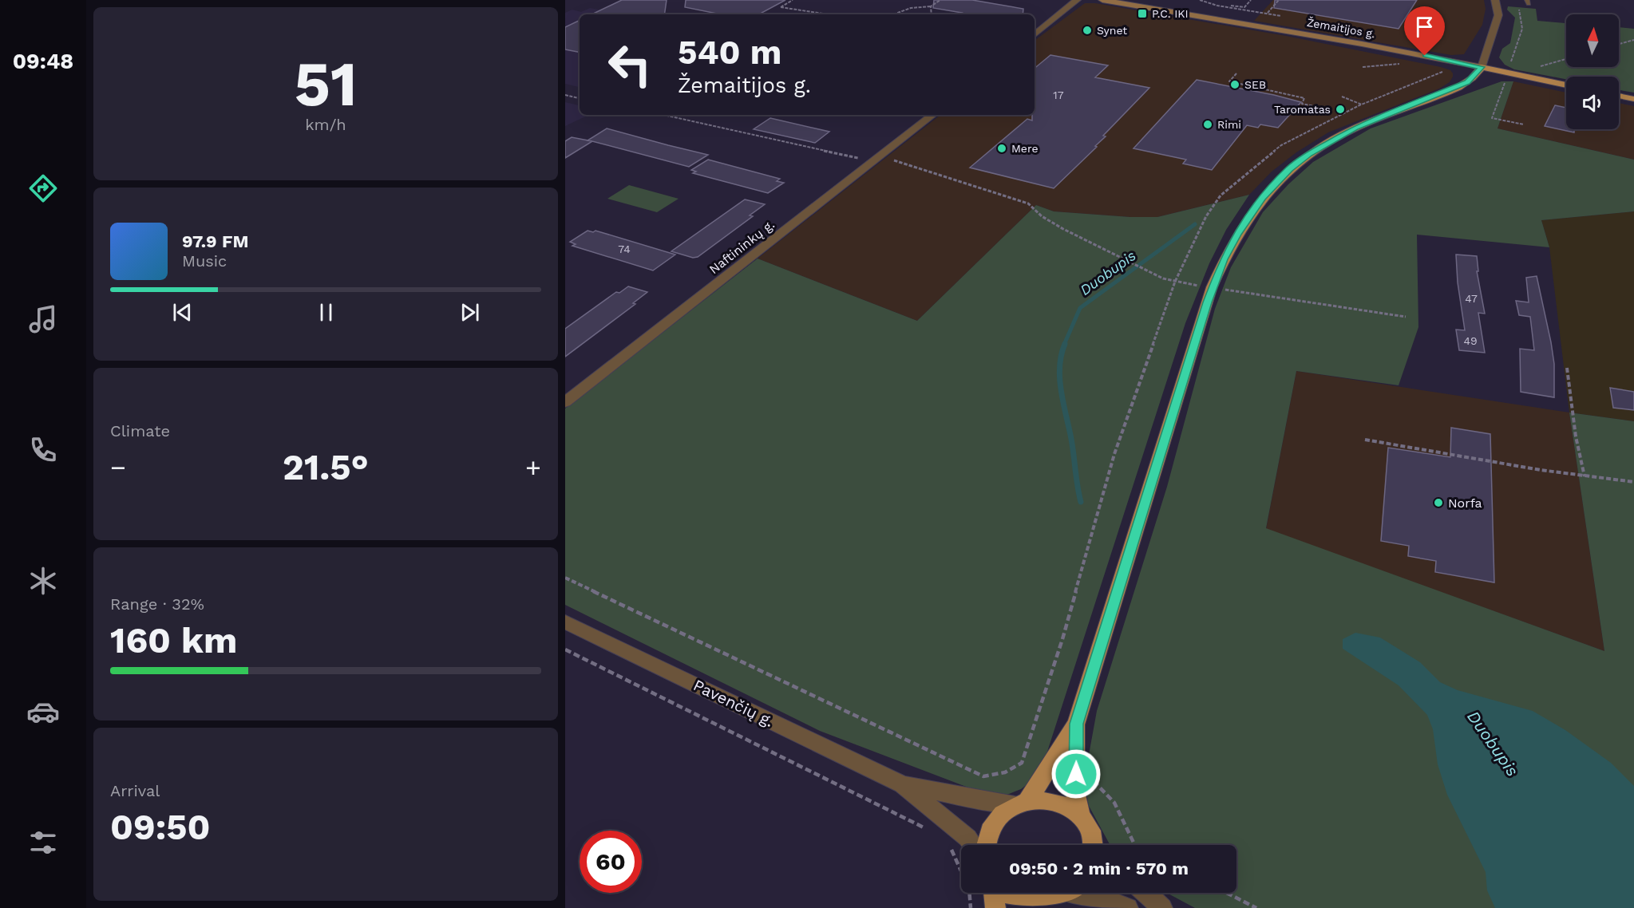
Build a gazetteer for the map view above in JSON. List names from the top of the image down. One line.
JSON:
{"streets":{"main road":["Žemaitijos g."],"street":["Naftininkų g.","Pavenčių g."]},"water":["Duobupis"],"places":{"transit":["P.C. IKI"],"other":["Synet","SEB","Taromatas","Rimi","Mere","Norfa"]},"house_numbers":["17","74","47","49"],"north":"top","page":{"tabs":"09:48","tile":[["51","km/h"],"Climate",["Range · 32%","160 km"],["Arrival","09:50"]],"turn":["540 m","Žemaitijos g."],"song":["97.9 FM","Music"],"heat":["−","21.5°","+"],"limit":"60","trip":"09:50 · 2 min · 570 m"}}
